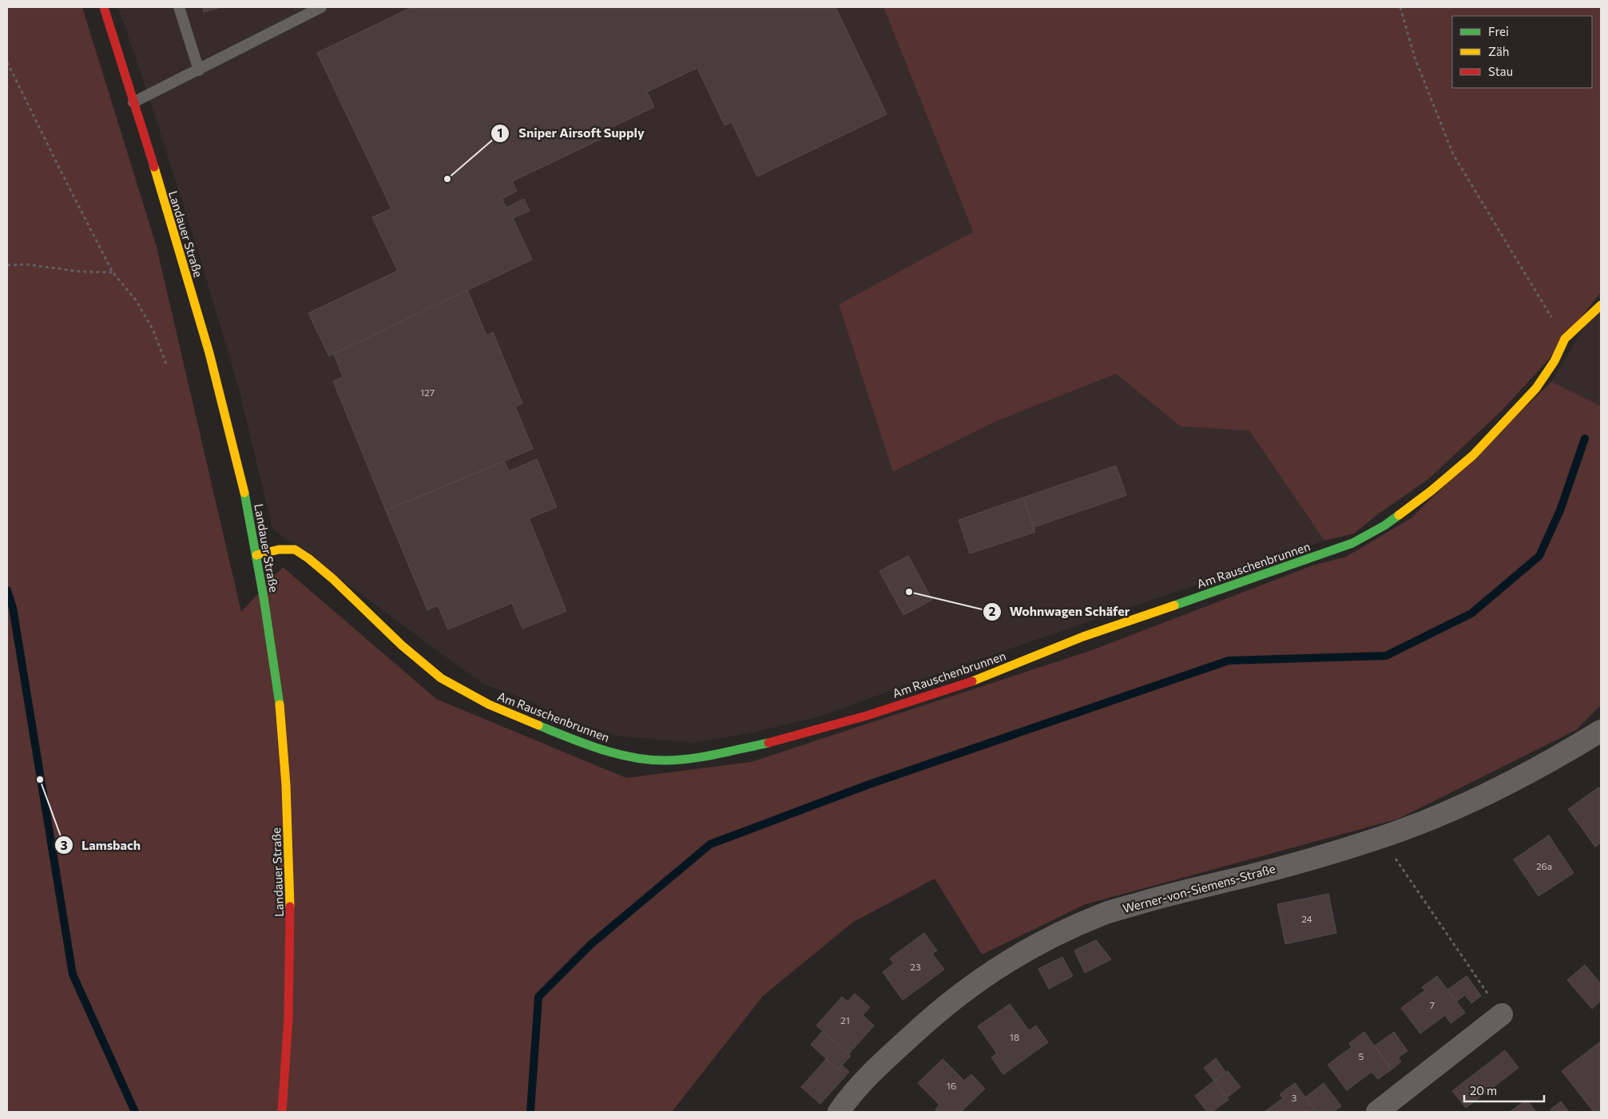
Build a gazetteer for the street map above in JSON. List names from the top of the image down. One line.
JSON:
{"streets":{"street":["Landauer Straße","Am Rauschenbrunnen","Werner-von-Siemens-Straße"]},"crossings":[["Landauer Straße","Am Rauschenbrunnen"]],"places":["Sniper Airsoft Supply","Wohnwagen Schäfer","Lamsbach"],"house_numbers":["127","26a","24","23","7","21","18","5","16","3"],"legend":["Frei","Zäh","Stau"],"scale_bar":"20 m"}
